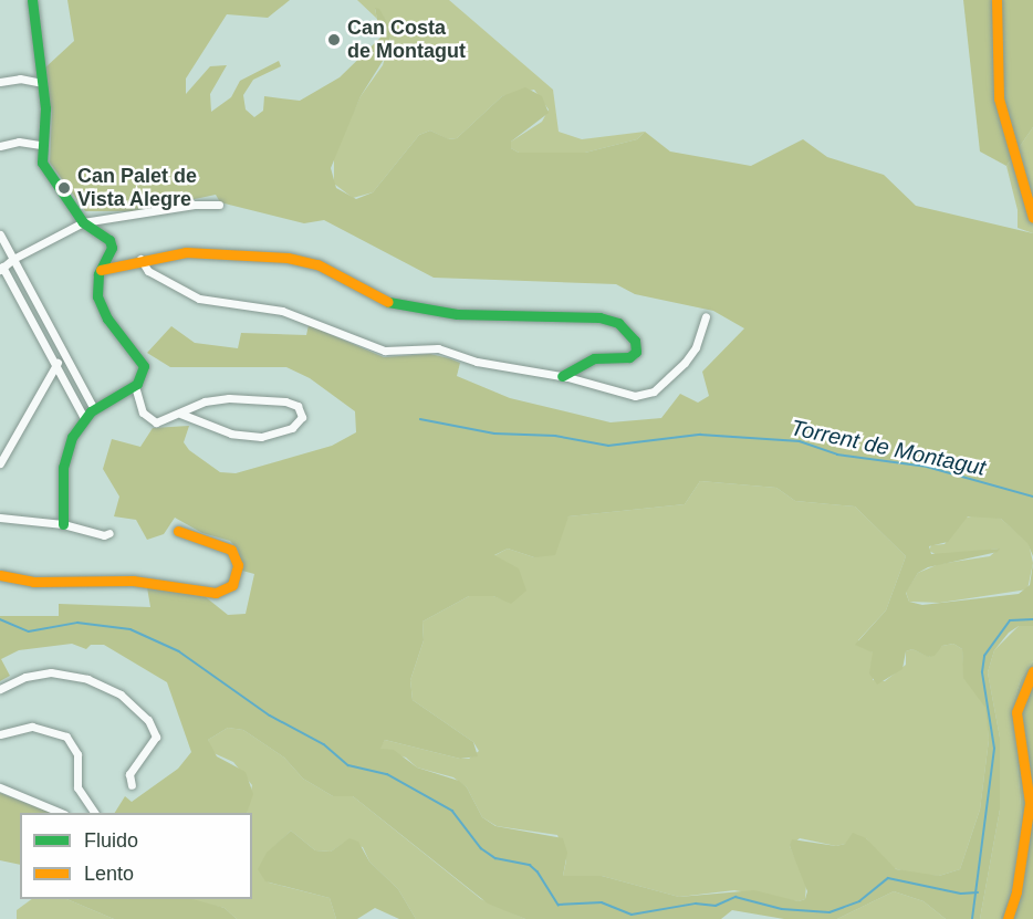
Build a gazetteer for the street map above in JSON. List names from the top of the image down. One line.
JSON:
{"water":["Torrent de Montagut"],"places":["Can Costa de Montagut","Can Palet de Vista Alegre"],"legend":["Fluido","Lento"]}
